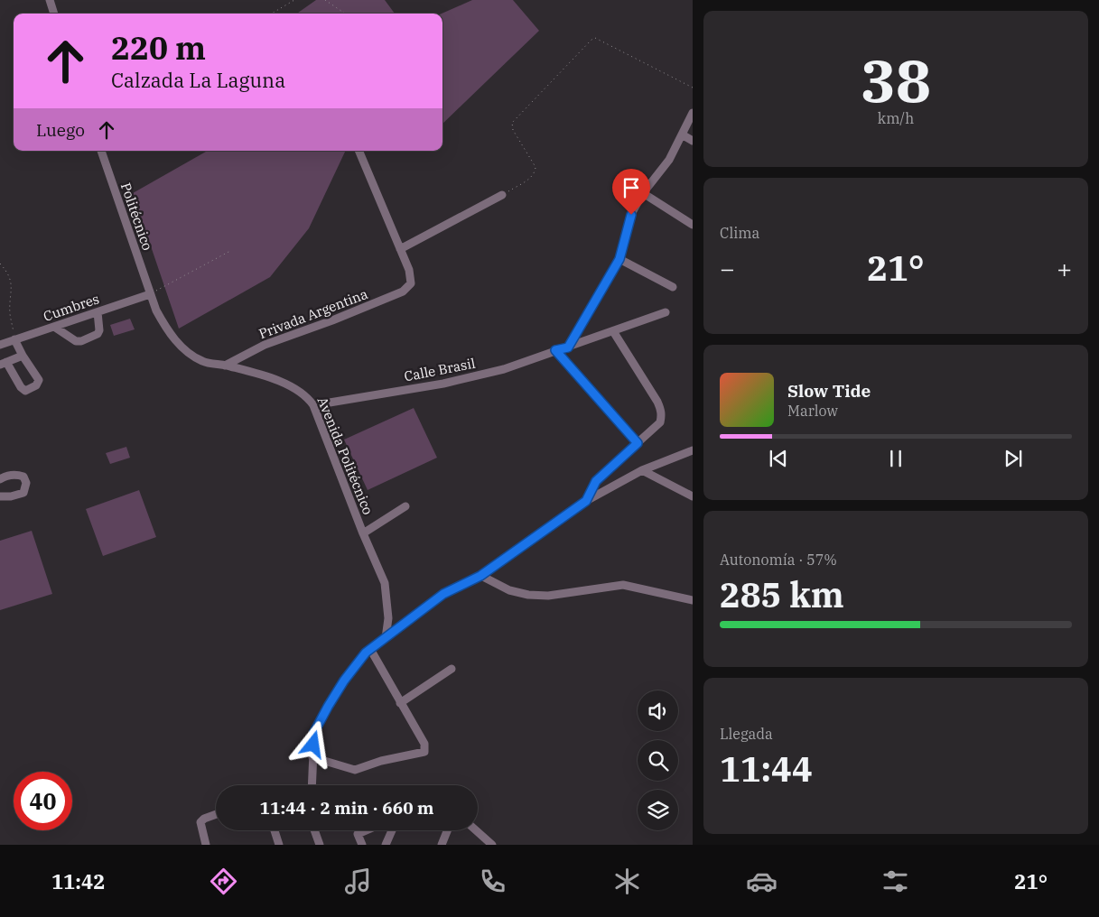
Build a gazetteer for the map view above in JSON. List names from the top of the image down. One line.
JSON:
{"streets":{"street":["Politécnico","Cumbres","Privada Argentina","Calle Brasil","Avenida Politécnico"]},"crossings":[["Politécnico","Cumbres"],["Politécnico","Avenida Politécnico"],["Cumbres","Avenida Politécnico"],["Privada Argentina","Avenida Politécnico"],["Calle Brasil","Avenida Politécnico"]],"page":{"tile":[["38","km/h"],"Clima",["Autonomía · 57%","285 km"],["Llegada","11:44"]],"turn":["220 m","Calzada La Laguna"],"then":"Luego","heat":["−","21°","+"],"song":["Slow Tide","Marlow"],"limit":"40","trip":"11:44 · 2 min · 660 m","tabs":["11:42","21°"]}}
